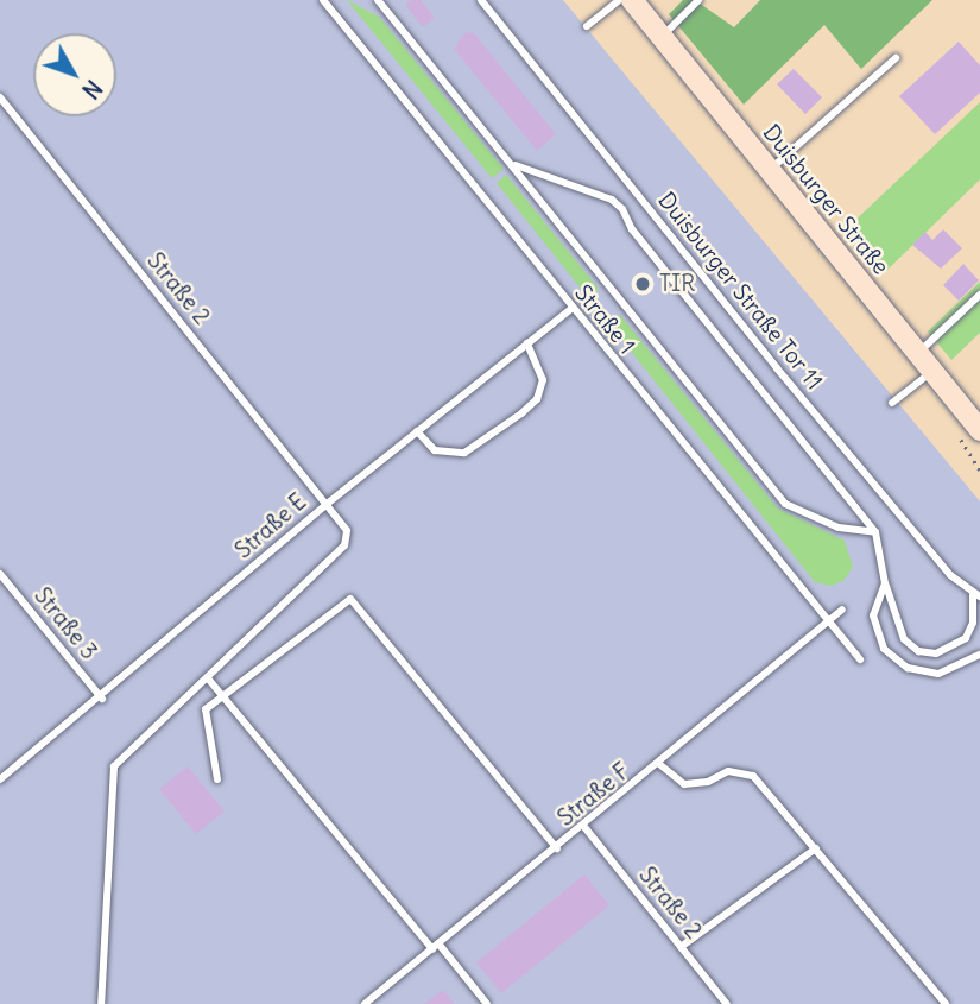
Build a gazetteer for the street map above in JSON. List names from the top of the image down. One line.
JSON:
{"streets":{"main road":["Duisburger Straße"],"lane":["Straße 2","Duisburger Straße Tor 11","Straße 1","Straße E","Straße 3","Straße F"]},"crossings":[["Straße 2","Straße E"],["Straße 2","Straße F"],["Straße 1","Straße E"],["Straße 1","Straße F"],["Straße E","Straße 3"]],"places":["TIR"],"north":"bottom right"}
